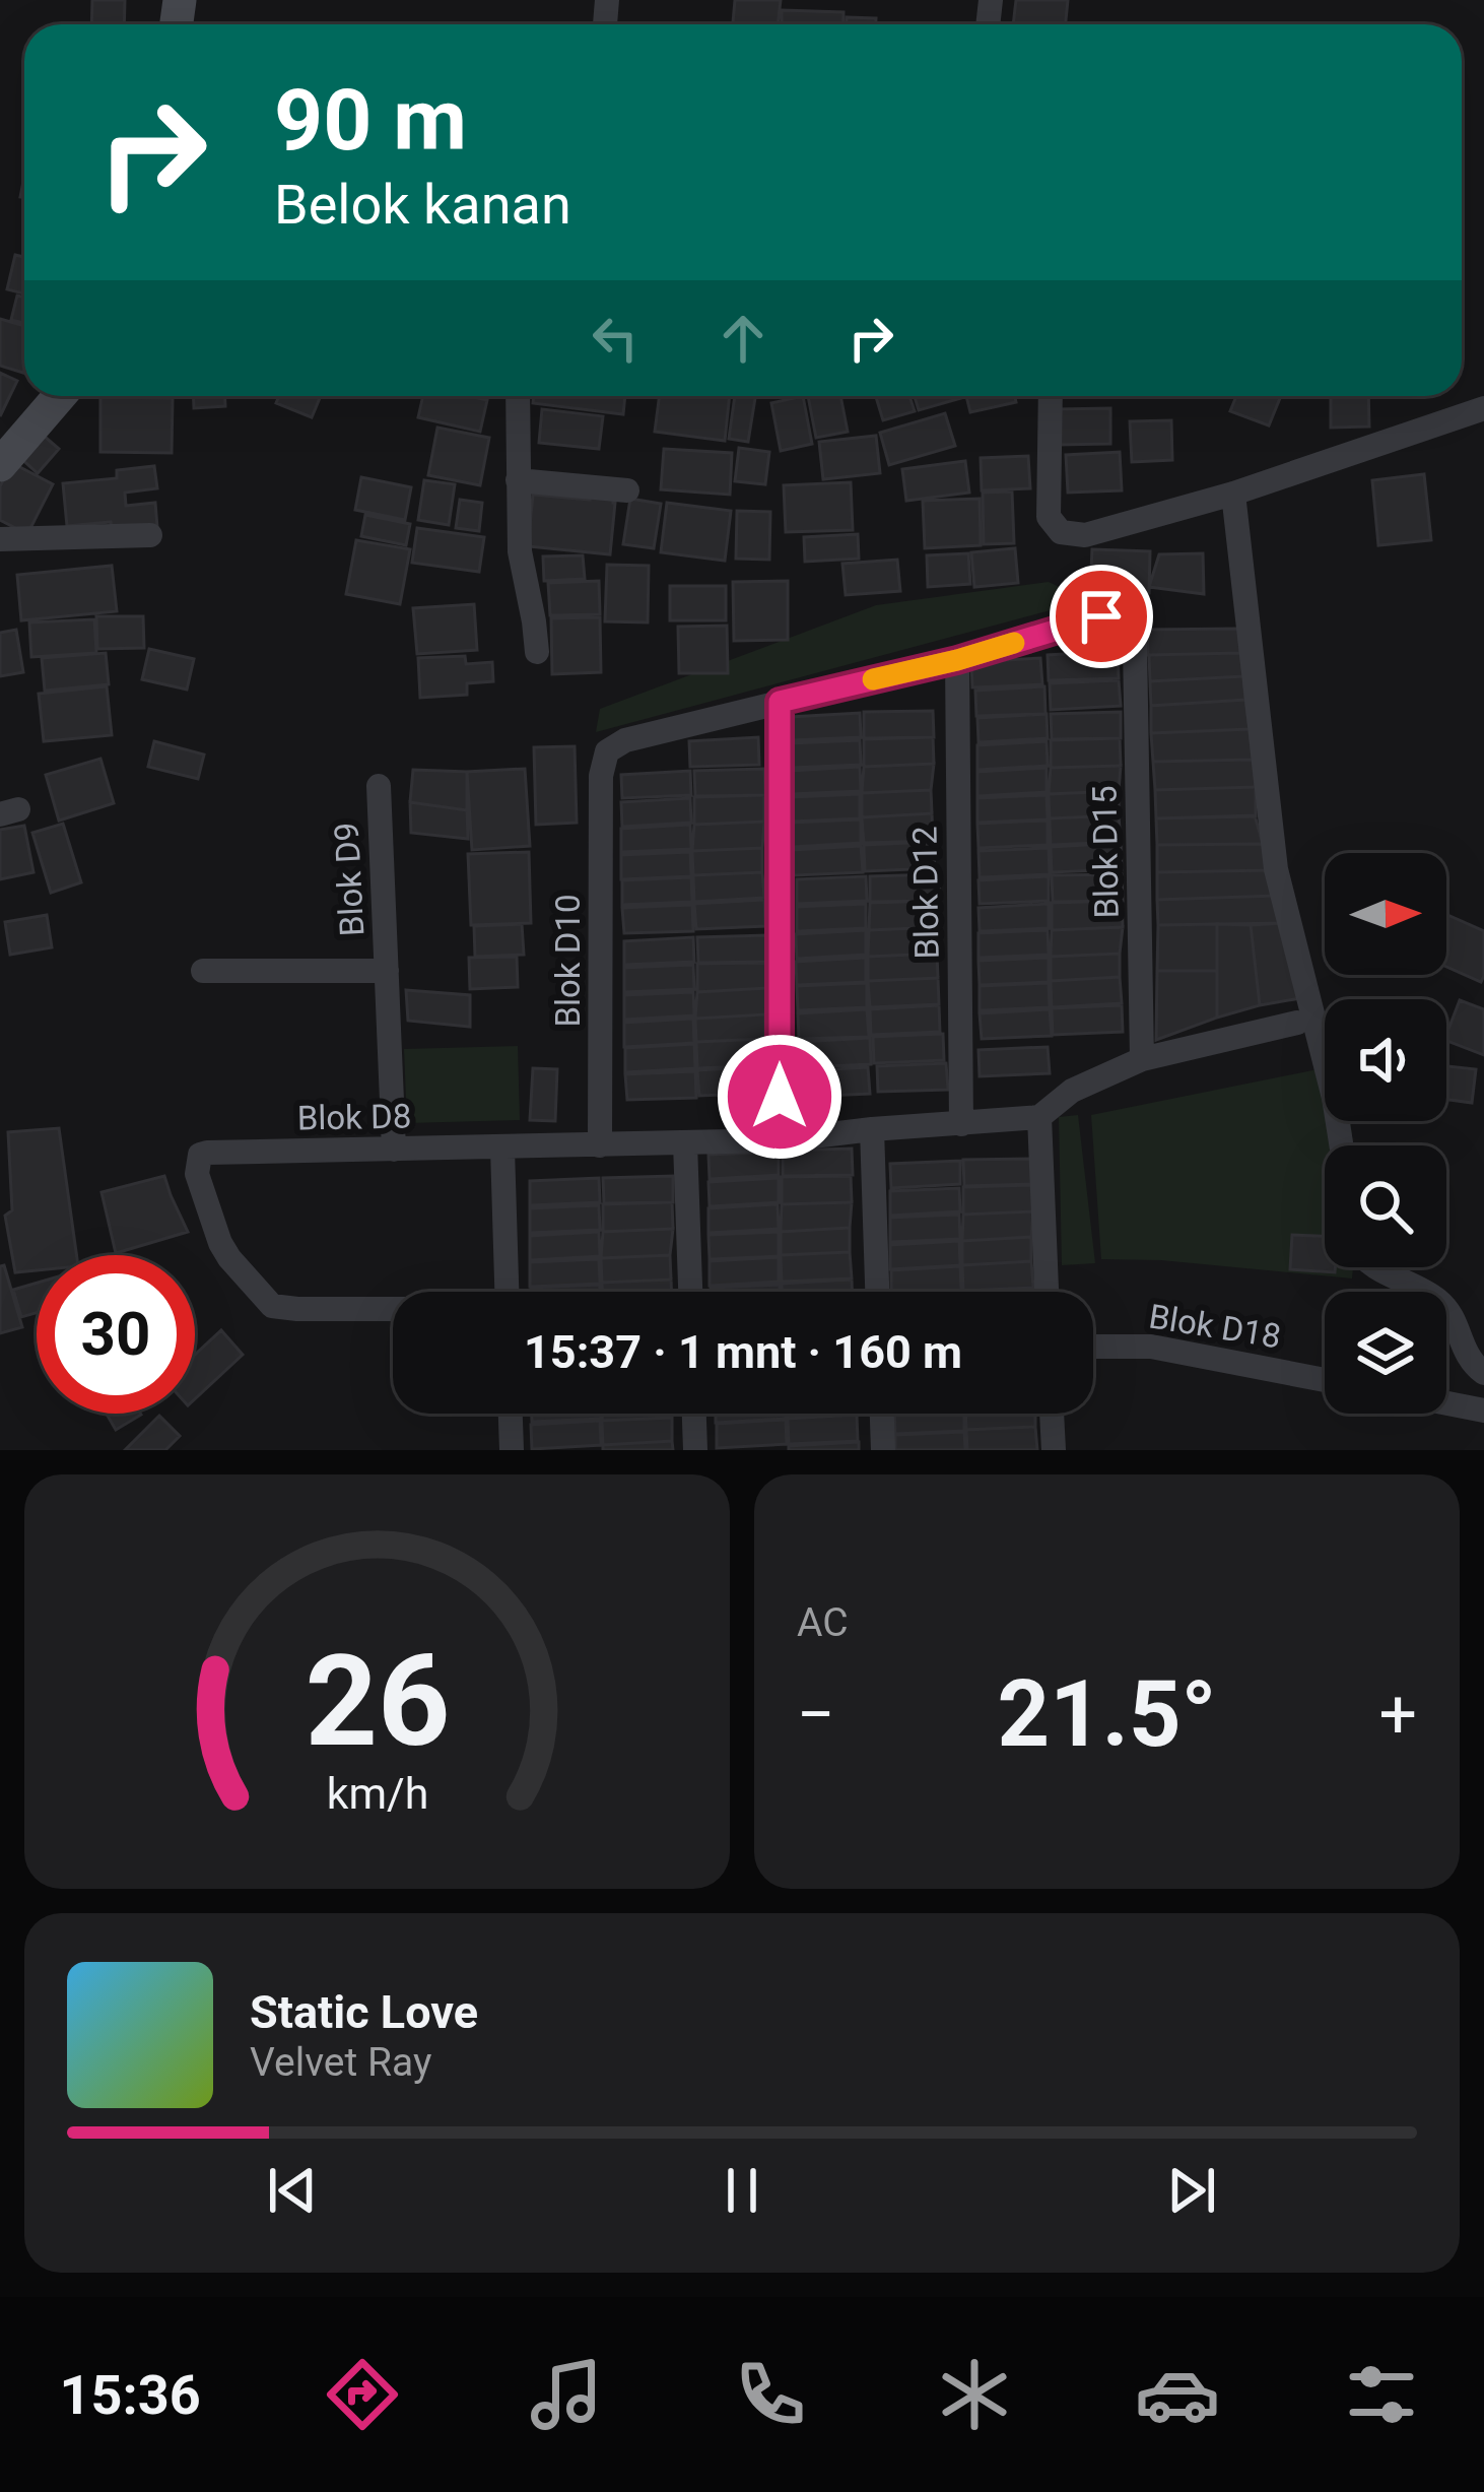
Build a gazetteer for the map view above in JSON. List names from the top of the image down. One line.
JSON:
{"streets":{"street":["Blok D15","Blok D9","Blok D12","Blok D10","Blok D8","Blok D18"]},"crossings":[["Blok D15","Blok D12"],["Blok D9","Blok D8"],["Blok D12","Blok D8"],["Blok D10","Blok D8"]],"north":"right","page":{"turn":["90 m","Belok kanan"],"limit":"30","trip":"15:37 · 1 mnt · 160 m","tile":"AC","heat":["−","21.5°","+"],"song":["Static Love","Velvet Ray"],"tabs":"15:36","gauge":["26","km/h"]}}
